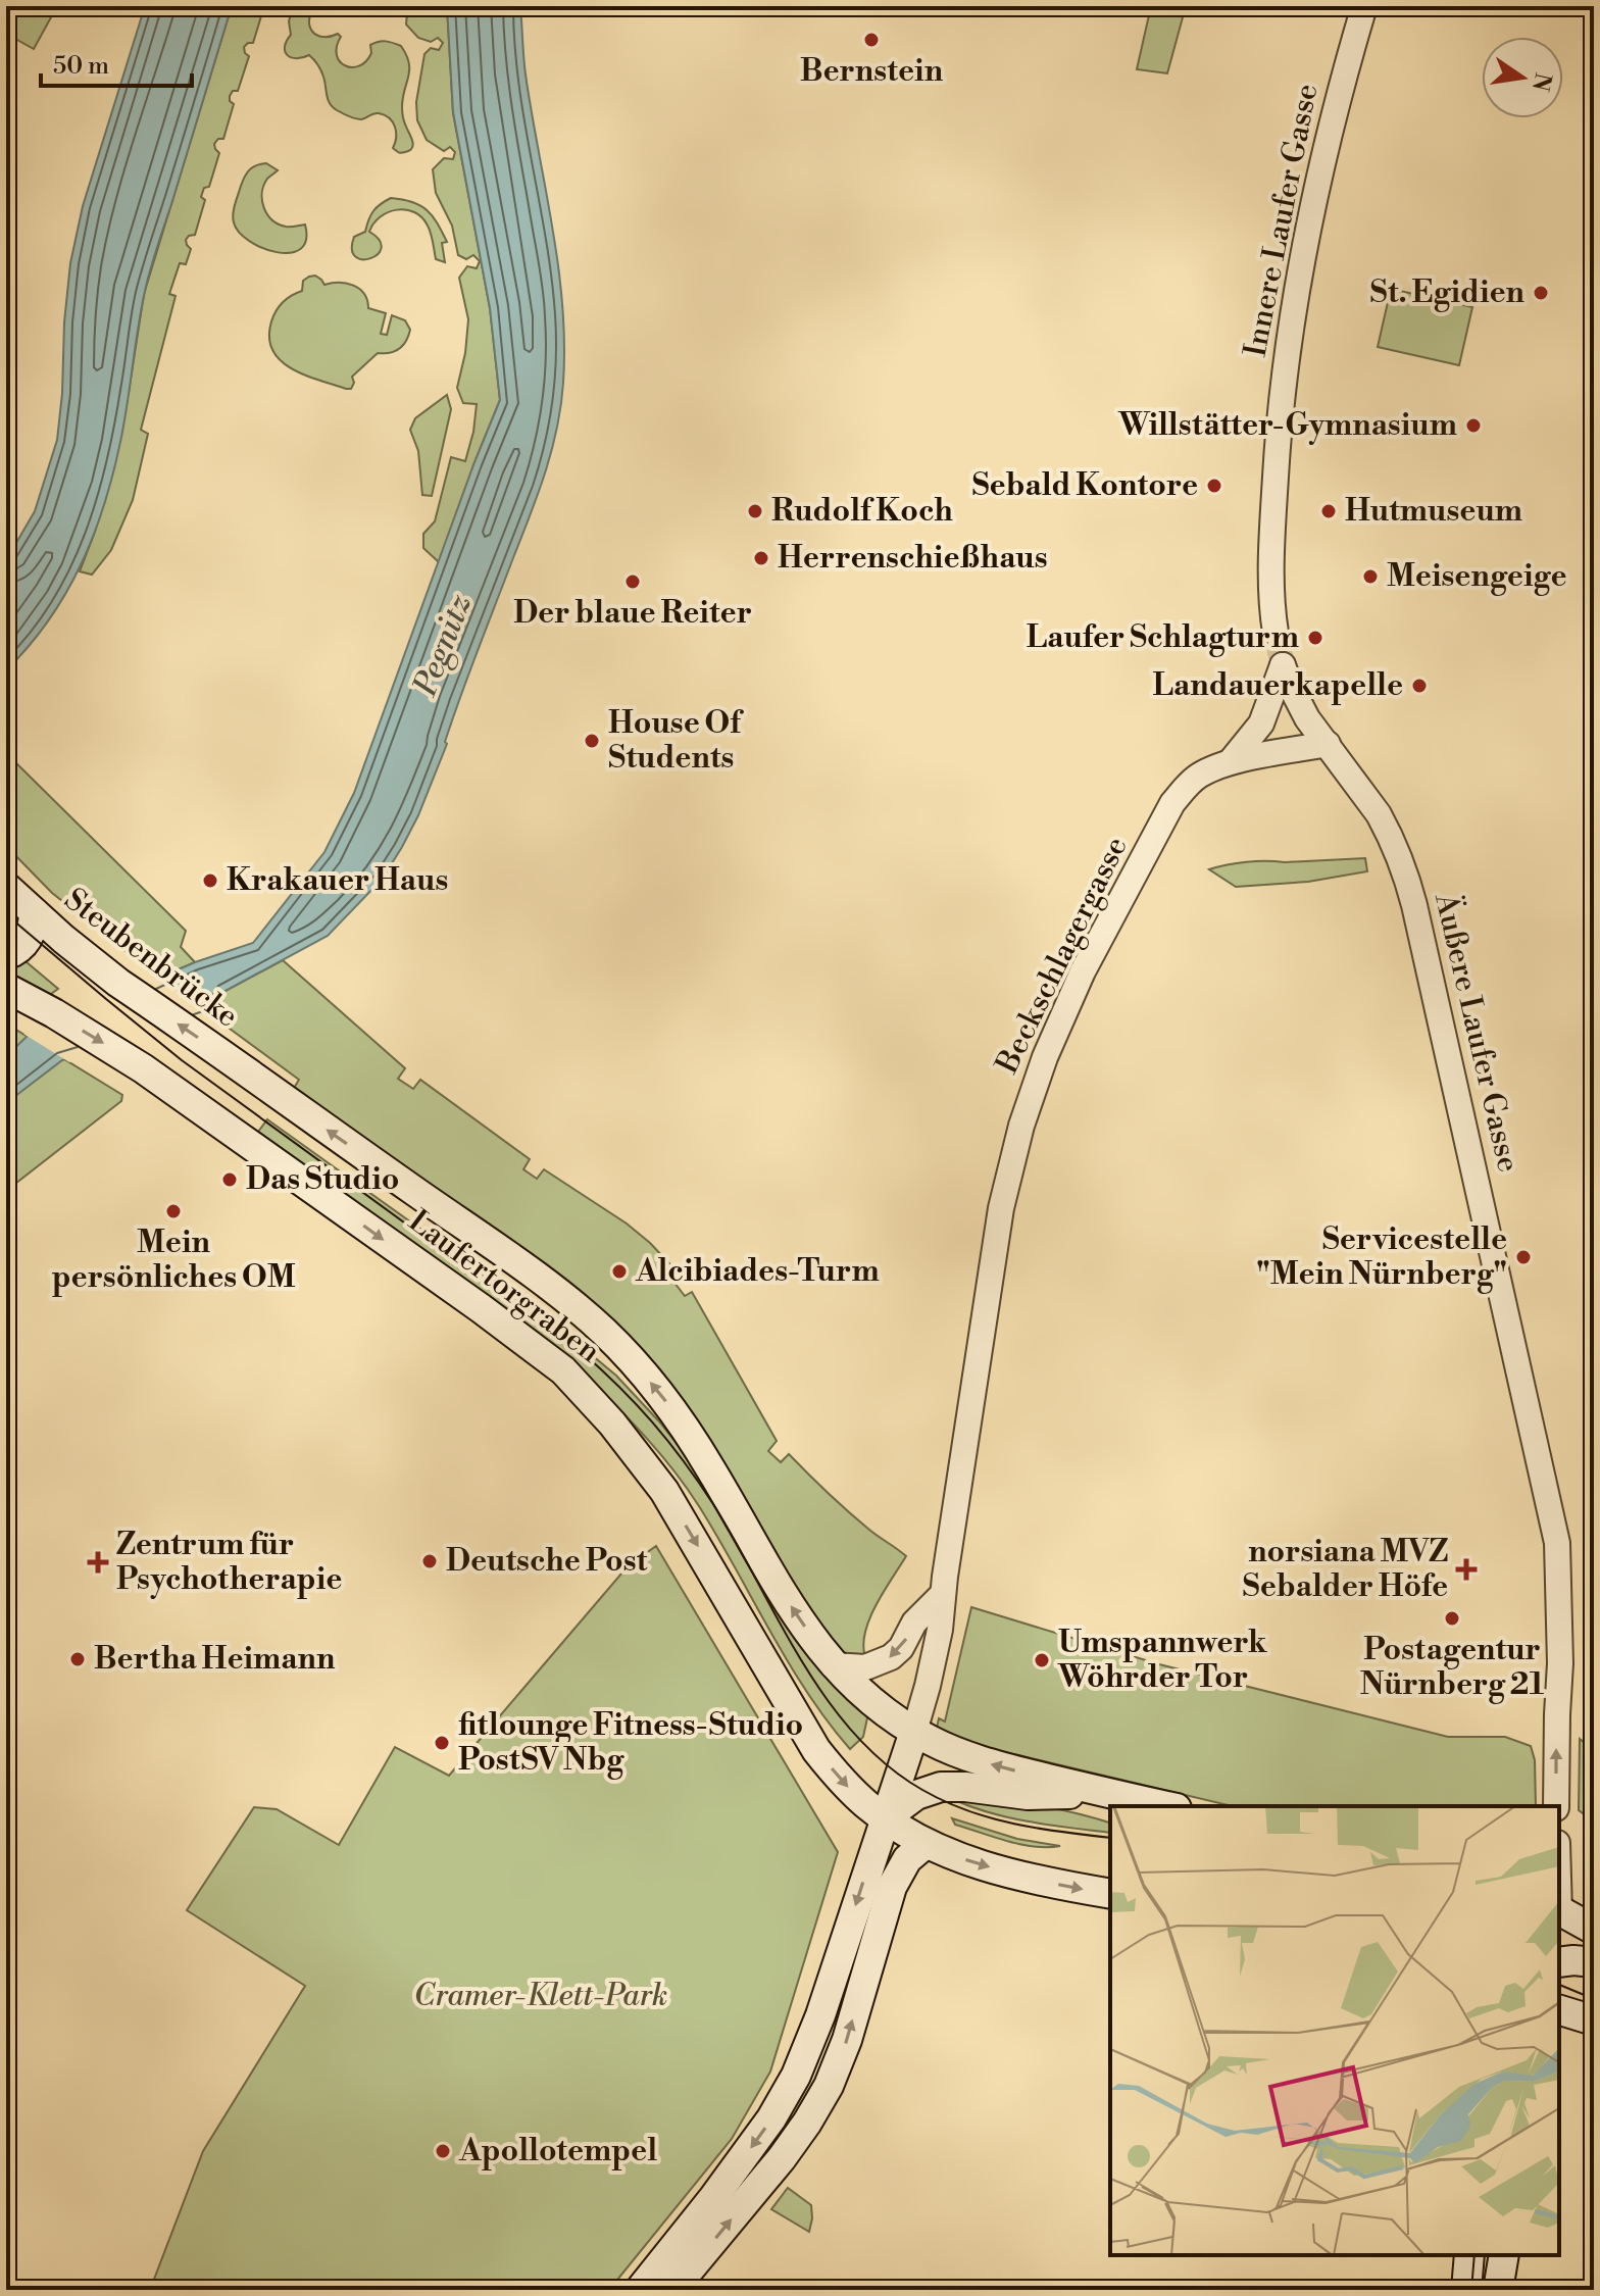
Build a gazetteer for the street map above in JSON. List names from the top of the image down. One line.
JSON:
{"streets":{"main road":["Steubenbrücke","Laufertorgraben"],"street":["Innere Laufer Gasse","Beckschlagergasse","Äußere Laufer Gasse"]},"crossings":[["Beckschlagergasse","Äußere Laufer Gasse"],["Beckschlagergasse","Laufertorgraben"],["Steubenbrücke","Laufertorgraben"]],"one_way":["Steubenbrücke","Äußere Laufer Gasse"],"water":["Pegnitz"],"parks":["Cramer-Klett-Park"],"places":{"other":["Bernstein","St. Egidien","Willstätter-Gymnasium","Sebald Kontore","Rudolf Koch","Hutmuseum","Herrenschießhaus","Meisengeige","Der blaue Reiter","Laufer Schlagturm","Landauerkapelle","House Of Students","Krakauer Haus","Das Studio","Mein persönliches OM","Servicestelle \"Mein Nürnberg\"","Alcibiades-Turm","Deutsche Post","Postagentur Nürnberg 21","Bertha Heimann","Umspannwerk Wöhrder Tor","fitlounge Fitness-Studio PostSV Nbg","Apollotempel"],"health":["Zentrum für Psychotherapie","norsiana MVZ Sebalder Höfe"]},"scale_bar":"50 m","north":"right"}
